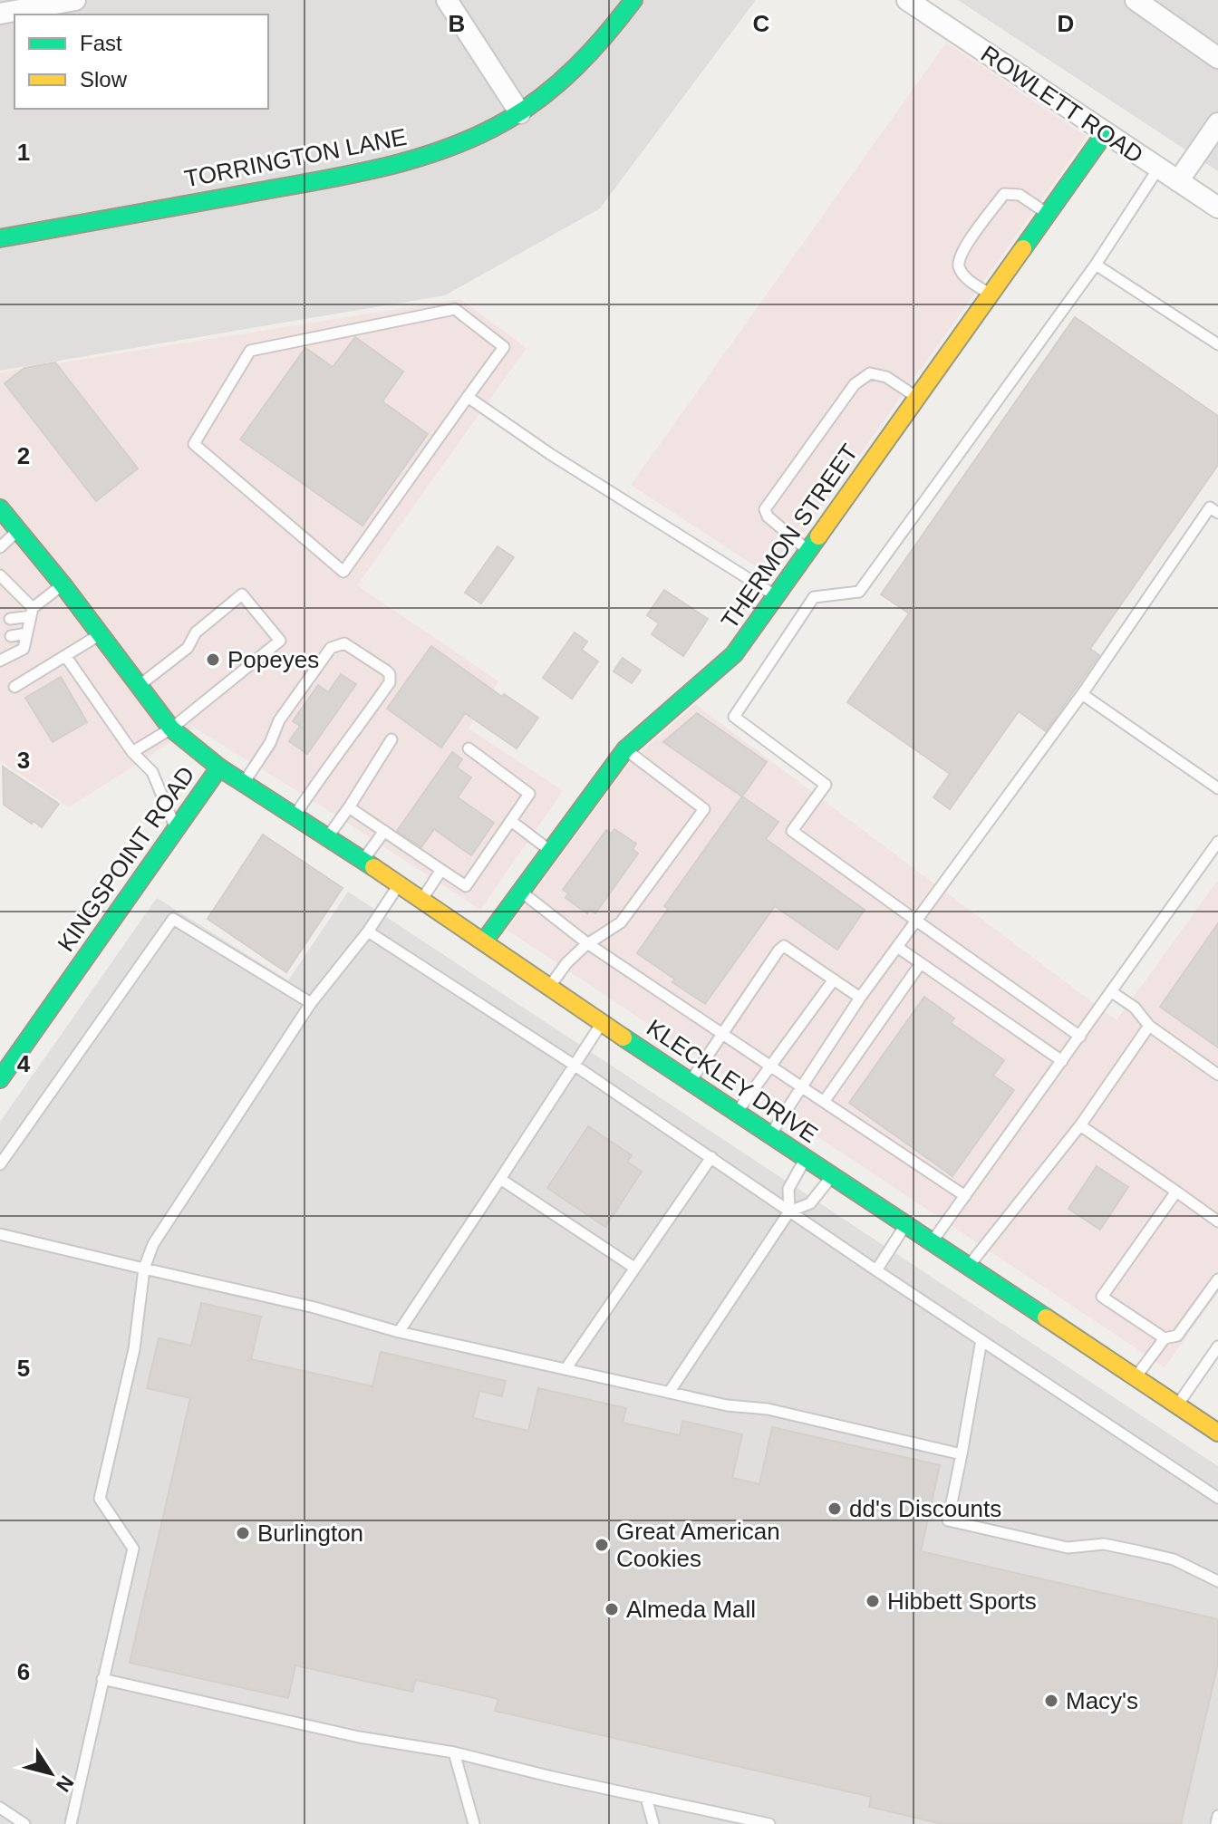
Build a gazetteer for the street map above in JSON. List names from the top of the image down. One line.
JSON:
{"streets":{"street":["ROWLETT ROAD","TORRINGTON LANE","THERMON STREET","KINGSPOINT ROAD","KLECKLEY DRIVE"]},"crossings":[["ROWLETT ROAD","THERMON STREET"],["THERMON STREET","KLECKLEY DRIVE"],["KINGSPOINT ROAD","KLECKLEY DRIVE"]],"places":["Popeyes","dd's Discounts","Burlington","Great American Cookies","Hibbett Sports","Almeda Mall","Macy's"],"legend":["Fast","Slow"],"north":"bottom right","grid":{"columns":["B","C","D"],"rows":["1","2","3","4","5","6"]}}
